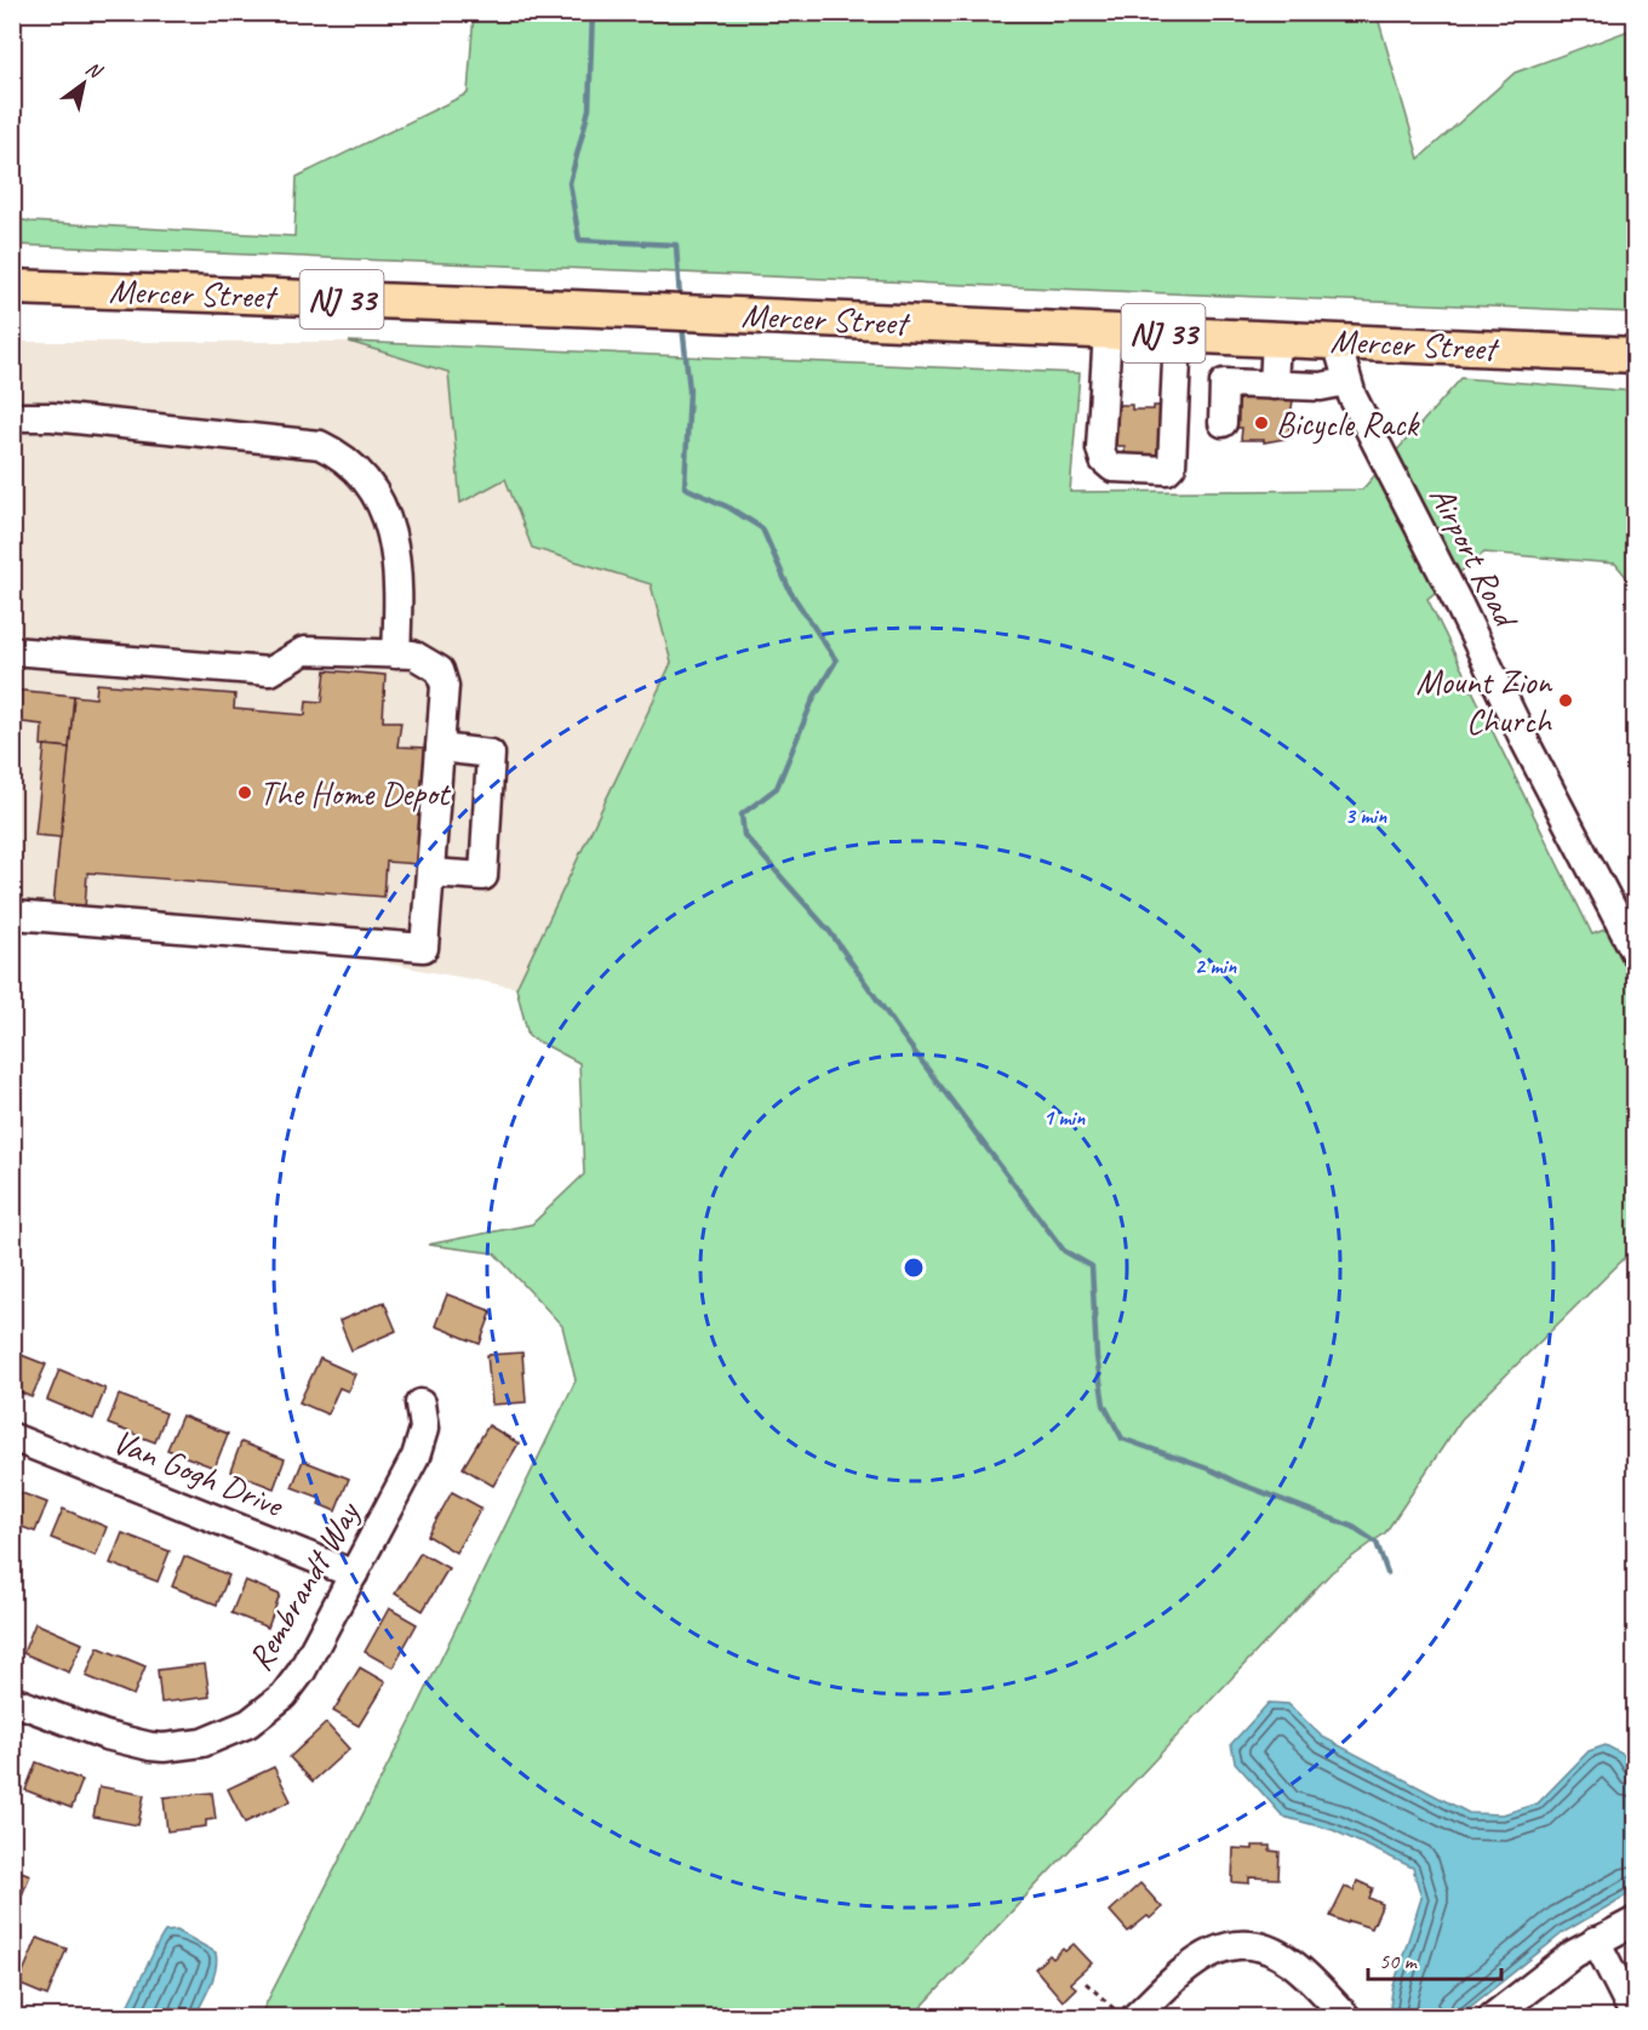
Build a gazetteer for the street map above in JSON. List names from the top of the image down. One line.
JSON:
{"streets":{"main road":["Mercer Street","NJ 33"],"street":["Airport Road","Van Gogh Drive","Rembrandt Way"]},"crossings":[["Mercer Street","Airport Road"],["Van Gogh Drive","Rembrandt Way"]],"places":["Bicycle Rack","Mount Zion Church","The Home Depot"],"scale_bar":"50 m","north":"top right","rings":["3 min","2 min","1 min"]}
